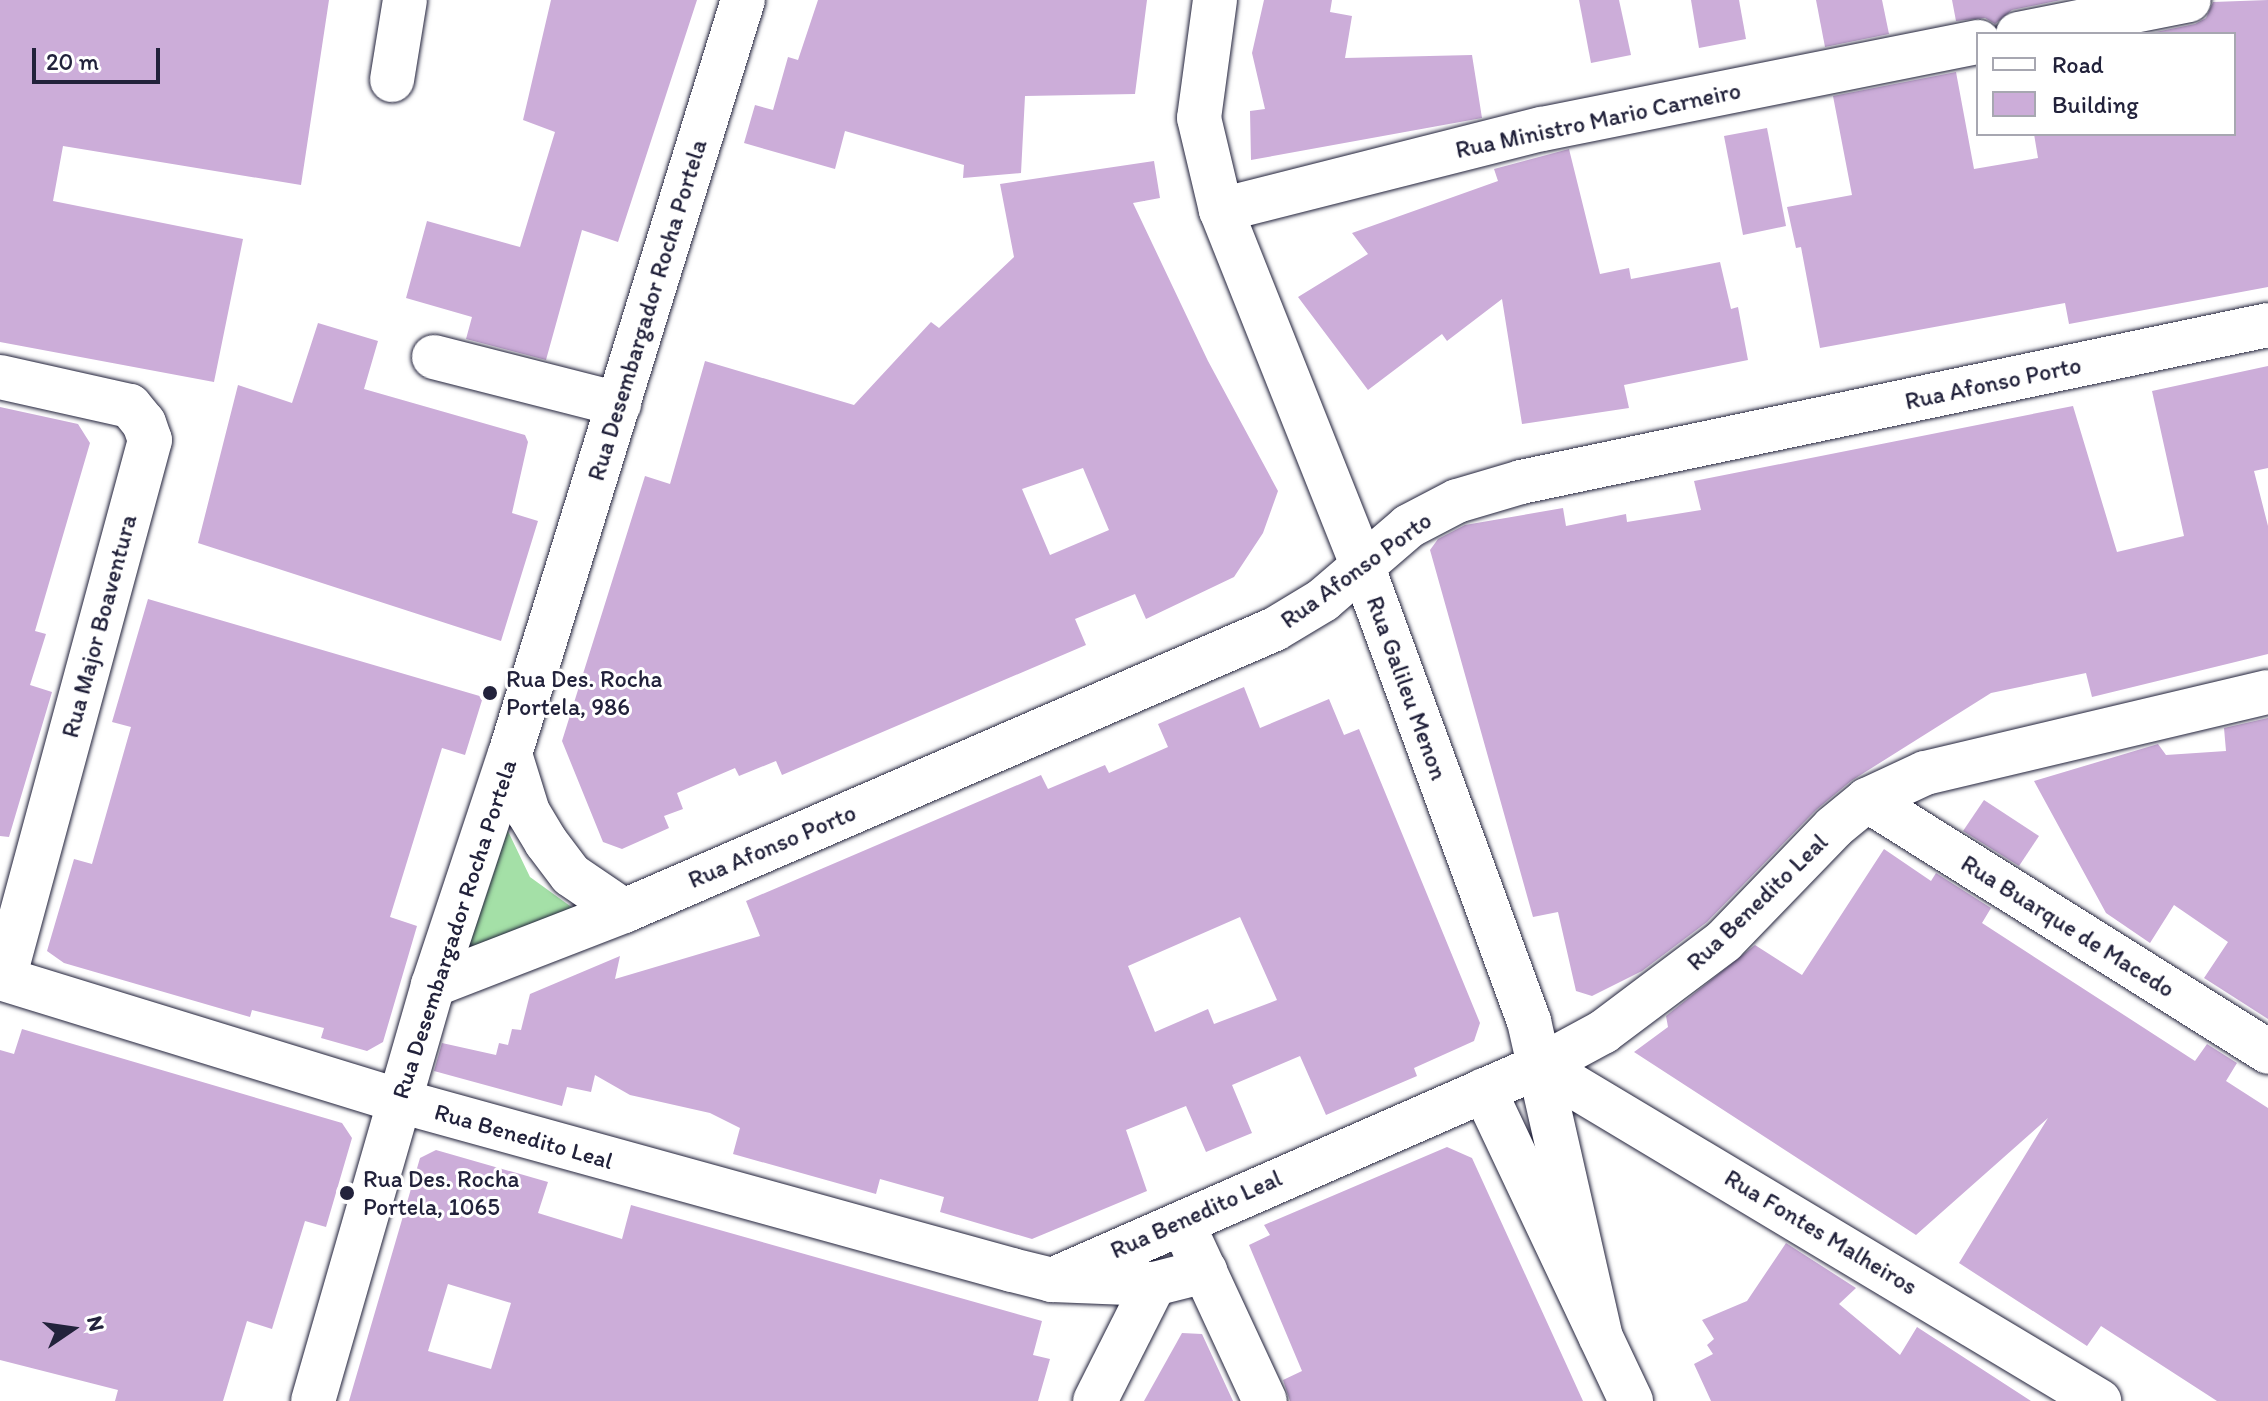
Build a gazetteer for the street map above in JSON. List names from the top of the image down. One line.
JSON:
{"streets":{"street":["Rua Ministro Mario Carneiro","Rua Desembargador Rocha Portela","Rua Afonso Porto","Rua Major Boaventura","Rua Galileu Menon","Rua Benedito Leal","Rua Buarque de Macedo","Rua Fontes Malheiros"]},"crossings":[["Rua Ministro Mario Carneiro","Rua Galileu Menon"],["Rua Desembargador Rocha Portela","Rua Afonso Porto"],["Rua Desembargador Rocha Portela","Rua Benedito Leal"],["Rua Afonso Porto","Rua Galileu Menon"],["Rua Major Boaventura","Rua Benedito Leal"],["Rua Galileu Menon","Rua Benedito Leal"],["Rua Galileu Menon","Rua Fontes Malheiros"],["Rua Benedito Leal","Rua Buarque de Macedo"],["Rua Benedito Leal","Rua Fontes Malheiros"]],"places":["Rua Des. Rocha Portela, 986","Rua Des. Rocha Portela, 1065"],"legend":["Road","Building"],"scale_bar":"20 m","north":"right"}
